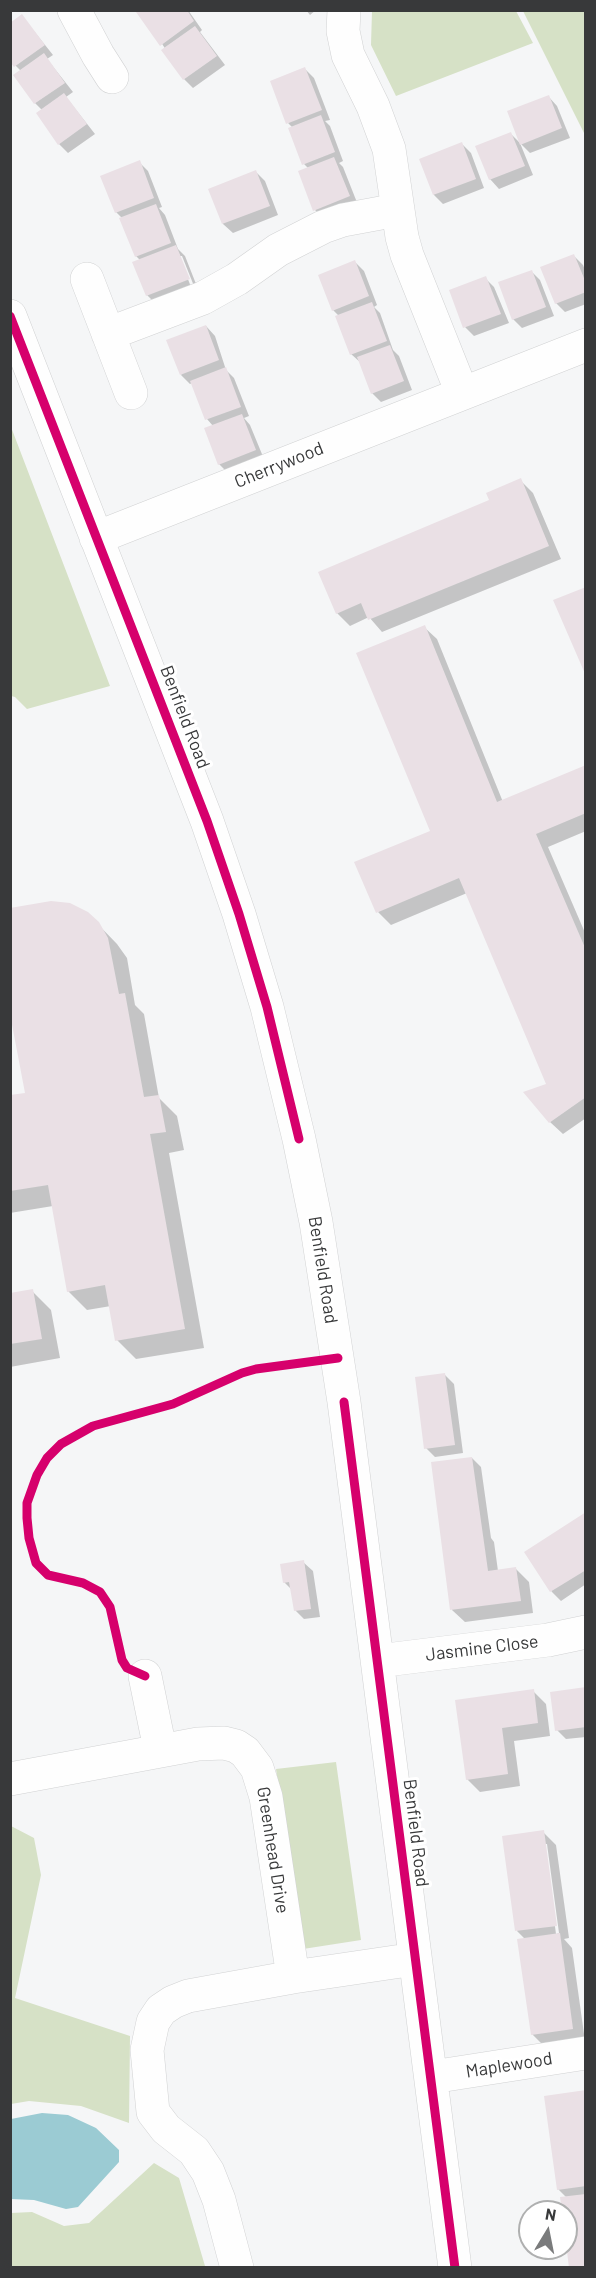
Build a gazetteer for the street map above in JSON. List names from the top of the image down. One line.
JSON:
{"streets":{"street":["Cherrywood","Benfield Road","Jasmine Close","Greenhead Drive","Maplewood"]},"crossings":[["Cherrywood","Benfield Road"],["Benfield Road","Jasmine Close"],["Benfield Road","Maplewood"]],"north":"top"}
